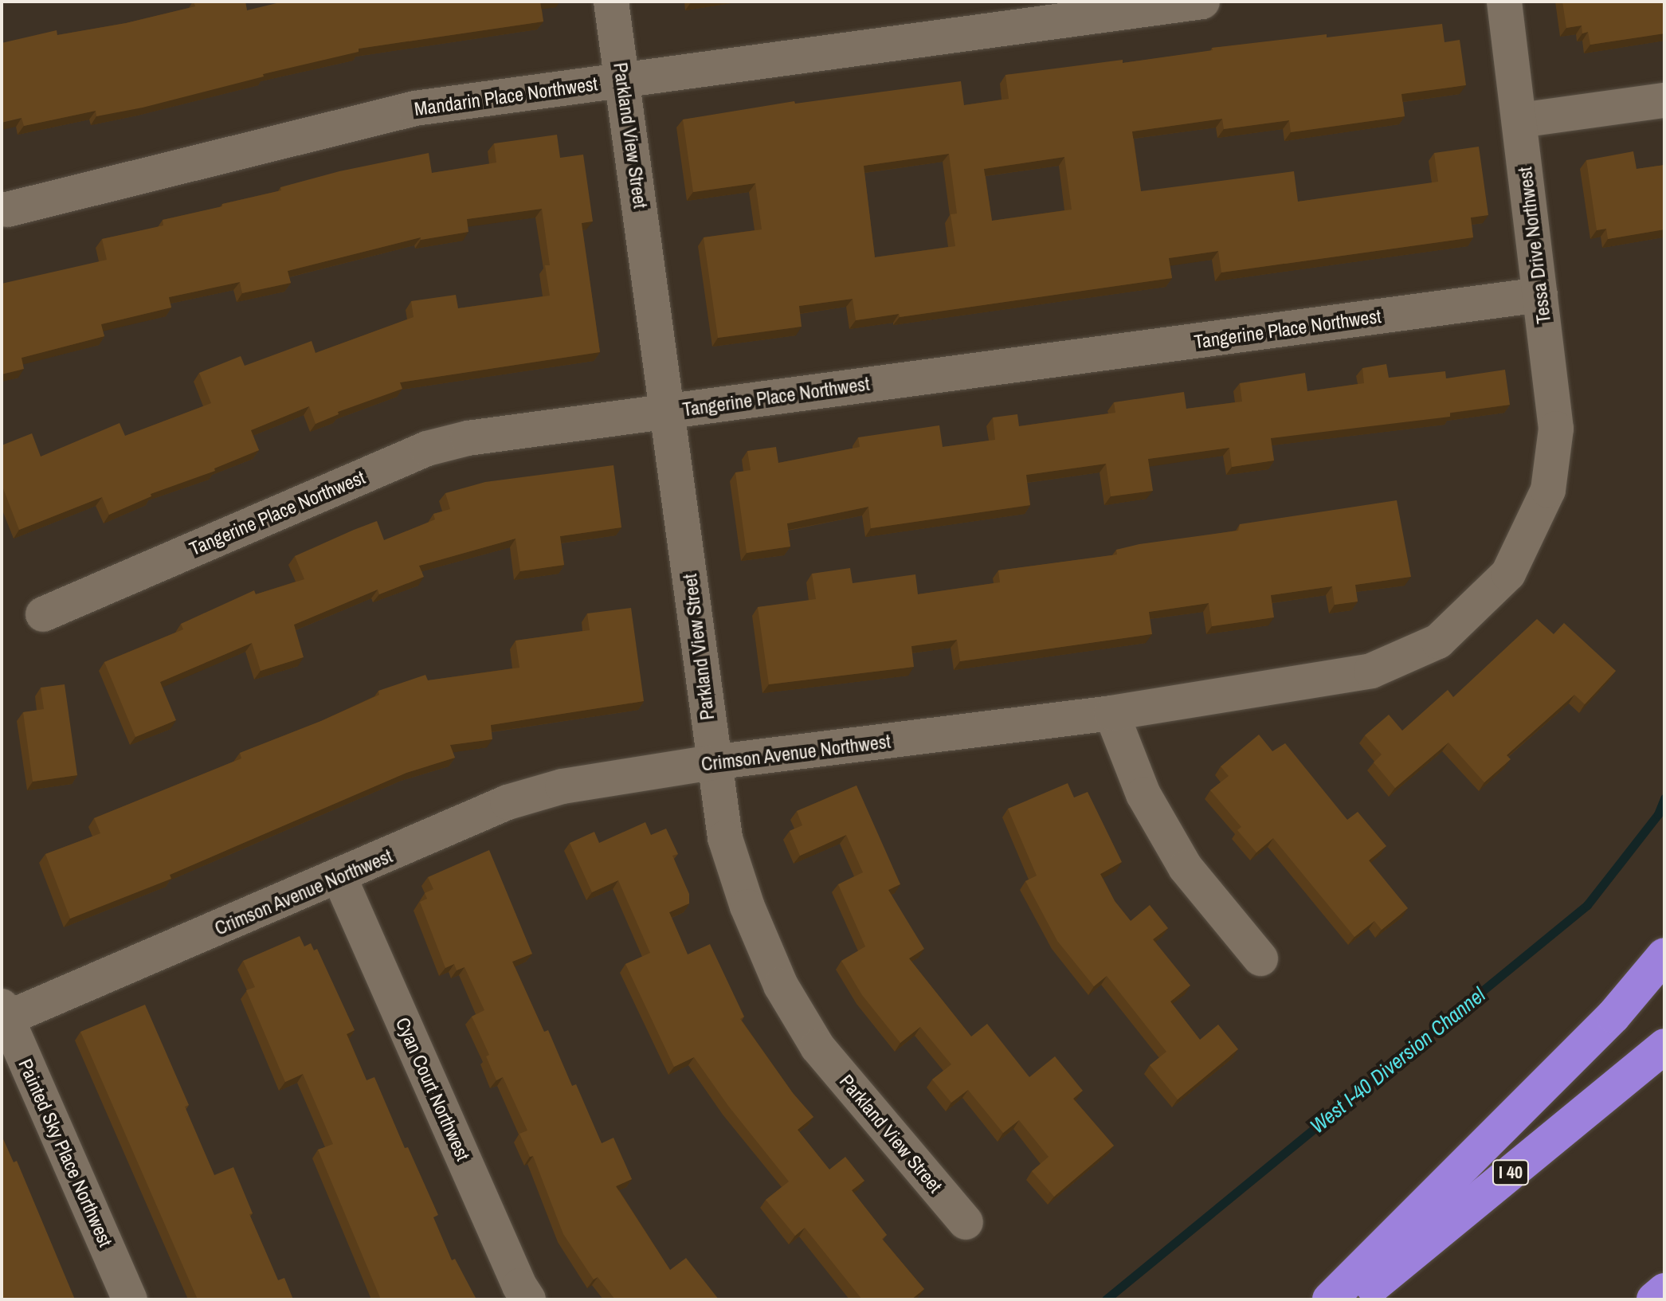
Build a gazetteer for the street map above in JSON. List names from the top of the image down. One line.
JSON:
{"streets":{"highway":["I 40"],"street":["Mandarin Place Northwest","Parkland View Street","Tessa Drive Northwest","Tangerine Place Northwest","Crimson Avenue Northwest","Cyan Court Northwest","Painted Sky Place Northwest"]},"crossings":[["Mandarin Place Northwest","Parkland View Street"],["Parkland View Street","Tangerine Place Northwest"],["Parkland View Street","Crimson Avenue Northwest"],["Tessa Drive Northwest","Tangerine Place Northwest"],["Tessa Drive Northwest","Crimson Avenue Northwest"],["Crimson Avenue Northwest","Cyan Court Northwest"],["Crimson Avenue Northwest","Painted Sky Place Northwest"]],"water":["West I-40 Diversion Channel"]}
